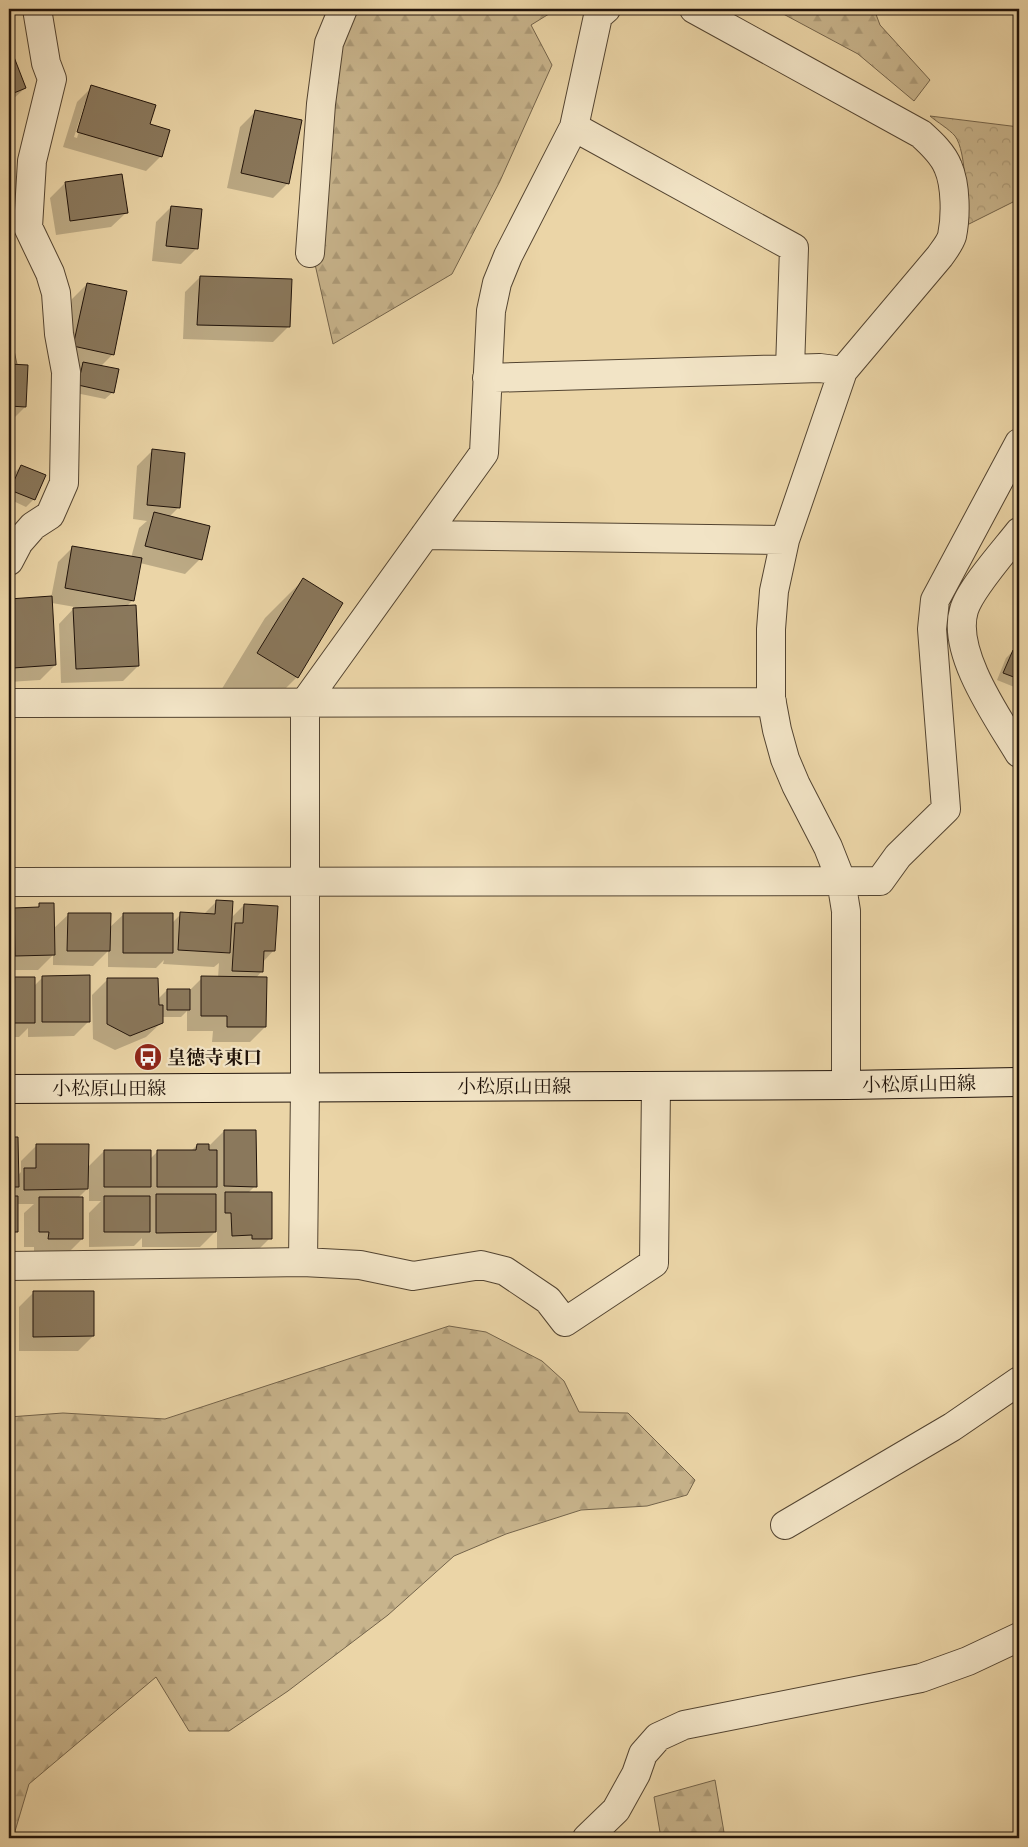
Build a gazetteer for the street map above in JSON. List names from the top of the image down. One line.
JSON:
{"streets":{"street":["小松原山田線"]},"places":{"bus stop":["皇徳寺東口"]}}
